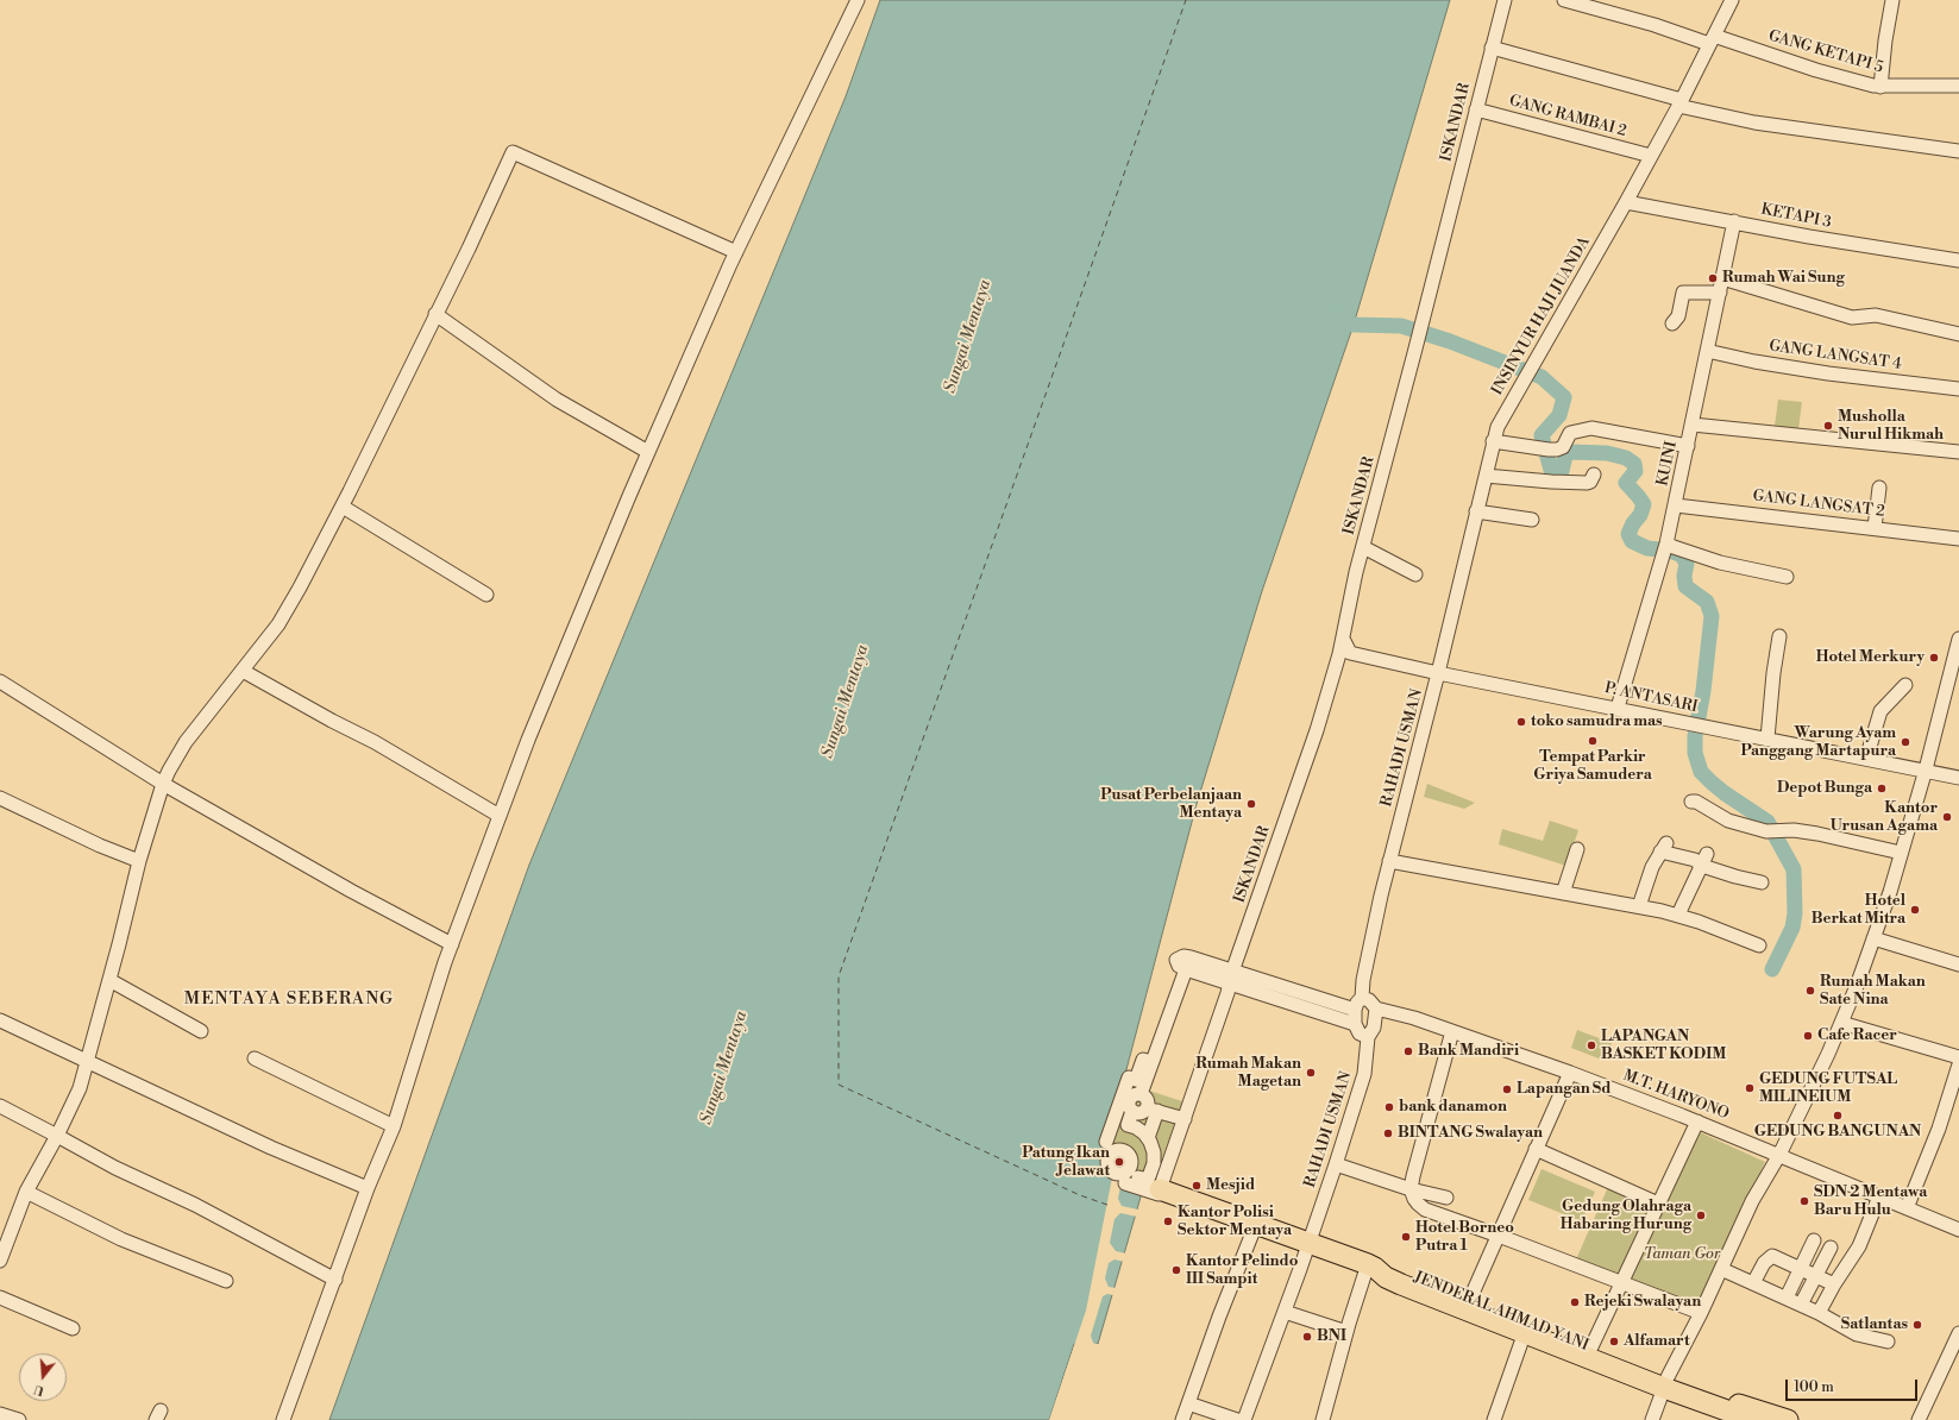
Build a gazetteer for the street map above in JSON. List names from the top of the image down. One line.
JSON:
{"streets":{"highway":["JENDERAL AHMAD YANI"],"street":["GANG KETAPI 5","GANG RAMBAI 2","ISKANDAR","KETAPI 3","INSINYUR HAJI JUANDA","GANG LANGSAT 4","KUINI","GANG LANGSAT 2","P. ANTASARI","RAHADI USMAN","M.T. HARYONO"]},"crossings":[["GANG KETAPI 5","INSINYUR HAJI JUANDA"],["GANG RAMBAI 2","ISKANDAR"],["GANG RAMBAI 2","INSINYUR HAJI JUANDA"],["ISKANDAR","P. ANTASARI"],["ISKANDAR","JENDERAL AHMAD YANI"],["KETAPI 3","INSINYUR HAJI JUANDA"],["KETAPI 3","KUINI"],["INSINYUR HAJI JUANDA","P. ANTASARI"],["INSINYUR HAJI JUANDA","RAHADI USMAN"],["GANG LANGSAT 4","KUINI"],["KUINI","GANG LANGSAT 2"],["KUINI","P. ANTASARI"],["P. ANTASARI","RAHADI USMAN"],["RAHADI USMAN","M.T. HARYONO"],["RAHADI USMAN","JENDERAL AHMAD YANI"]],"districts":["MENTAYA SEBERANG"],"water":["Sungai Mentaya"],"parks":["Taman Gor"],"places":["Rumah Wai Sung","Musholla Nurul Hikmah","Hotel Merkury","toko samudra mas","Tempat Parkir Griya Samudera","Warung Ayam Panggang Martapura","Depot Bunga","Pusat Perbelanjaan Mentaya","Kantor Urusan Agama","Hotel Berkat Mitra","Rumah Makan Sate Nina","Cafe Racer","LAPANGAN BASKET KODIM","Bank Mandiri","Rumah Makan Magetan","GEDUNG FUTSAL MILINEIUM","Lapangan Sd","bank danamon","GEDUNG BANGUNAN","BINTANG Swalayan","Patung Ikan Jelawat","Mesjid","SDN 2 Mentawa Baru Hulu","Gedung Olahraga Habaring Hurung","Kantor Polisi Sektor Mentaya","Hotel Borneo Putra 1","Kantor Pelindo III Sampit","Rejeki Swalayan","Satlantas","BNI","Alfamart"],"scale_bar":"100 m","north":"bottom"}
